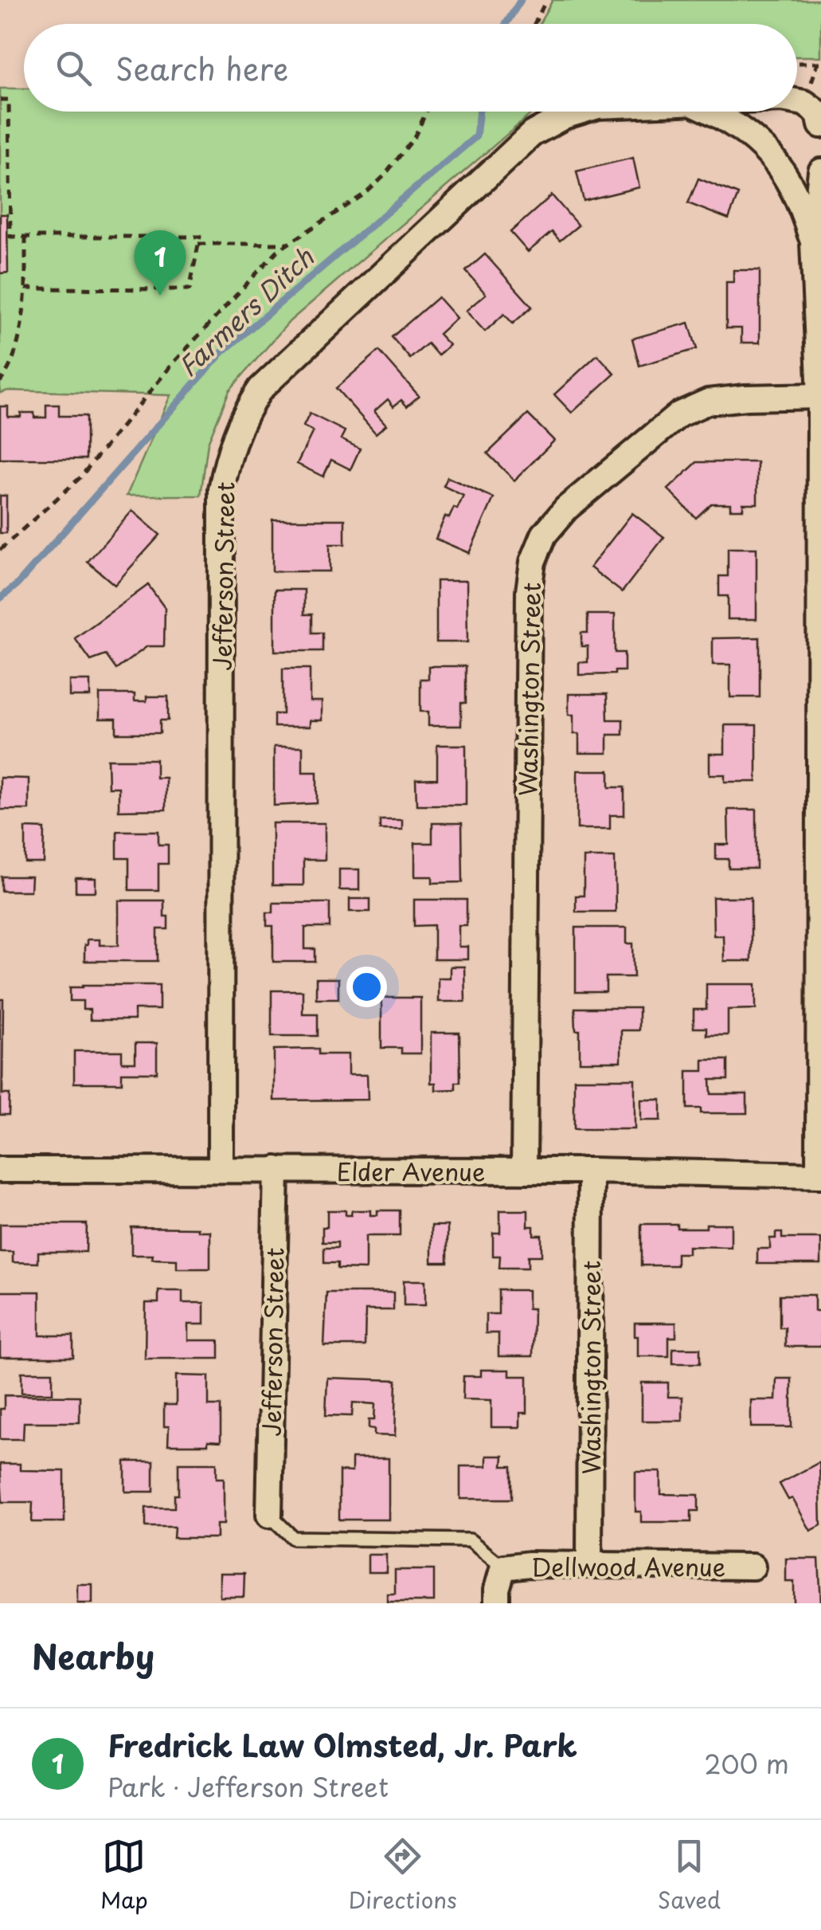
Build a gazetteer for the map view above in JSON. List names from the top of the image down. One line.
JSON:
{"streets":{"street":["Jefferson Street","Washington Street","Elder Avenue","Dellwood Avenue"]},"crossings":[["Jefferson Street","Elder Avenue"],["Washington Street","Elder Avenue"],["Washington Street","Dellwood Avenue"]],"water":["Farmers Ditch"],"page":{"search":"Search here","pins":"1","heading":"Nearby","list":[{"mark":"1","name":"Fredrick Law Olmsted, Jr. Park","note":"Park · Jefferson Street","value":"200 m"}],"nav":["Map","Directions","Saved"]}}
